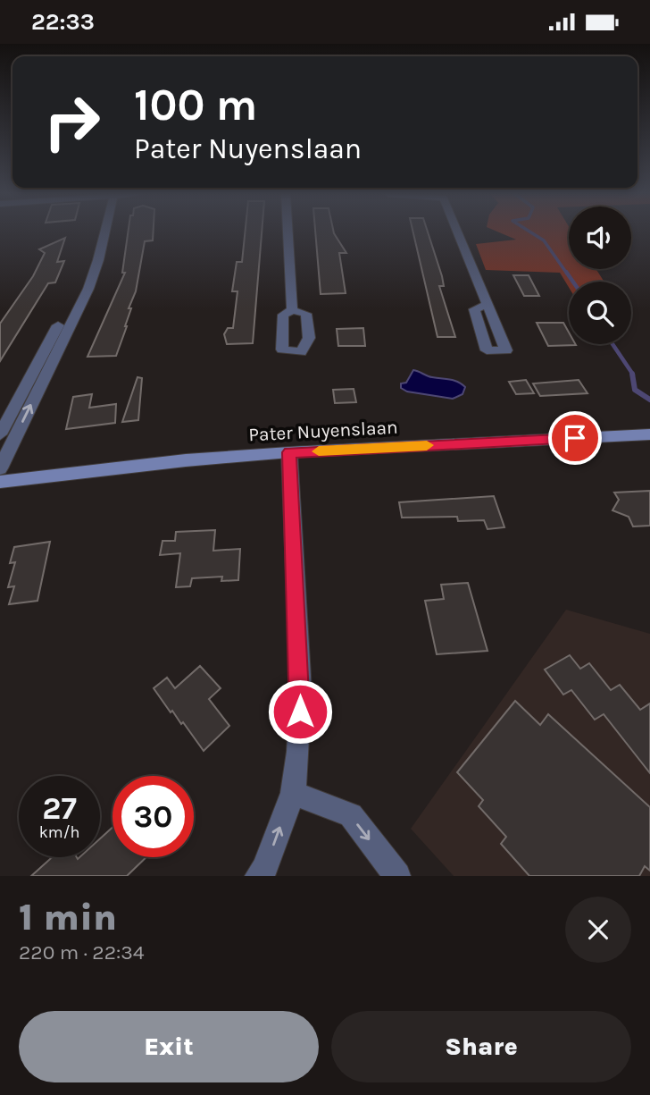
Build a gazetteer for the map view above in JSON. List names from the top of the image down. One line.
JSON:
{"streets":{"street":["Pater Nuyenslaan"]},"page":{"status":"22:33","turn":["100 m","Pater Nuyenslaan"],"speed":"27 km/h","limit":"30","heading":["1 min","220 m · 22:34"],"buttons":["Exit","Share"]}}
